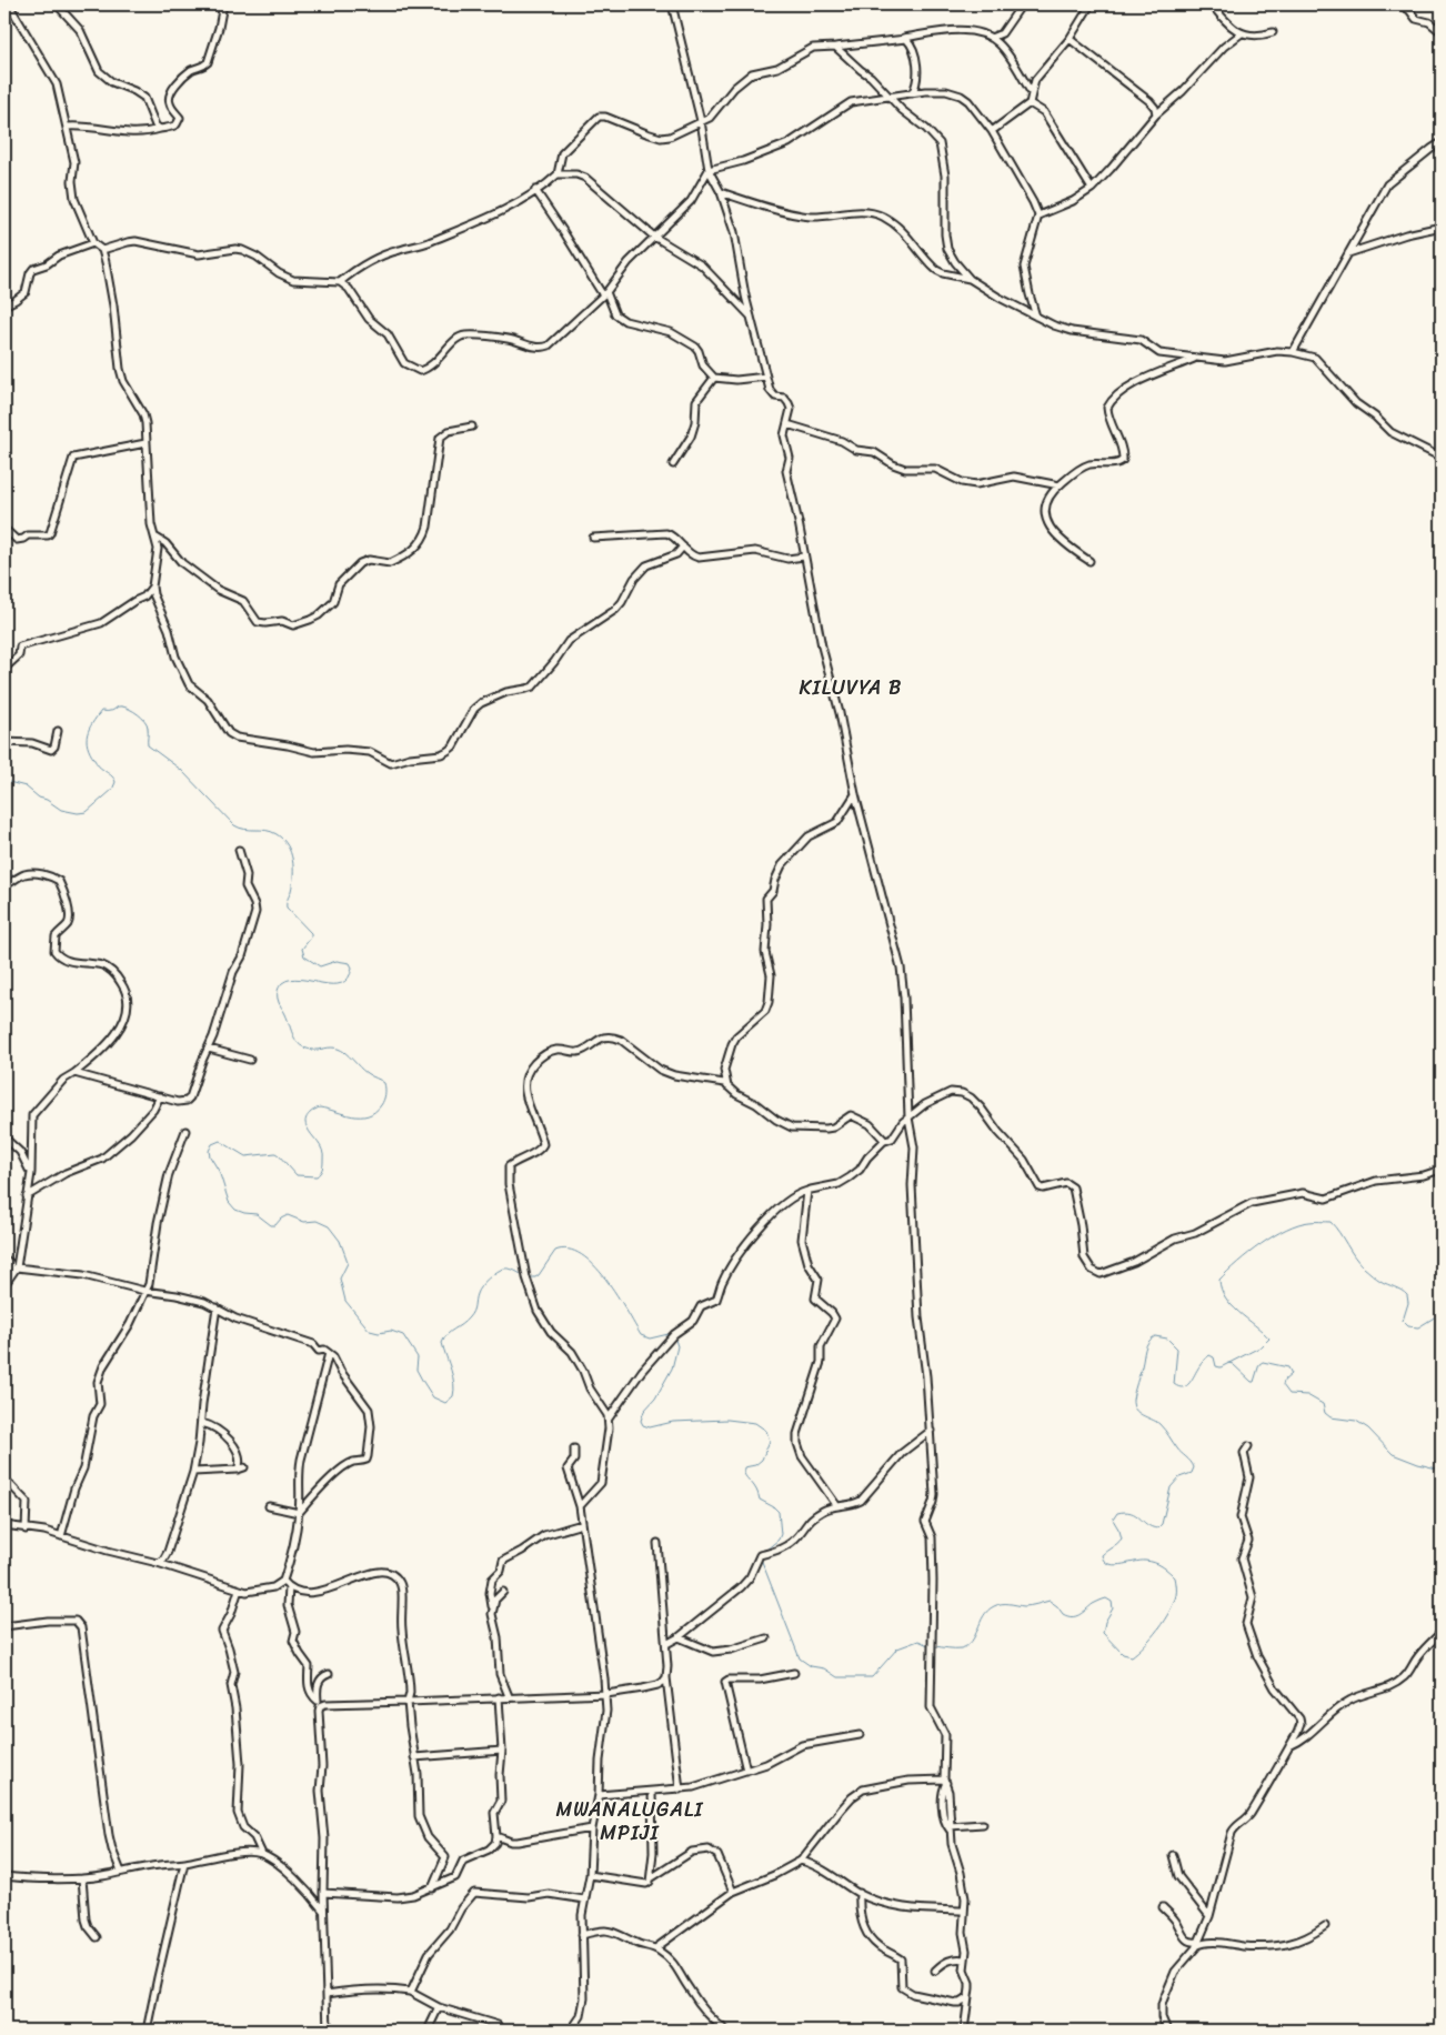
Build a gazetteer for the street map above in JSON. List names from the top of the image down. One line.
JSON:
{"districts":["KILUVYA B","MWANALUGALI MPIJI"]}
